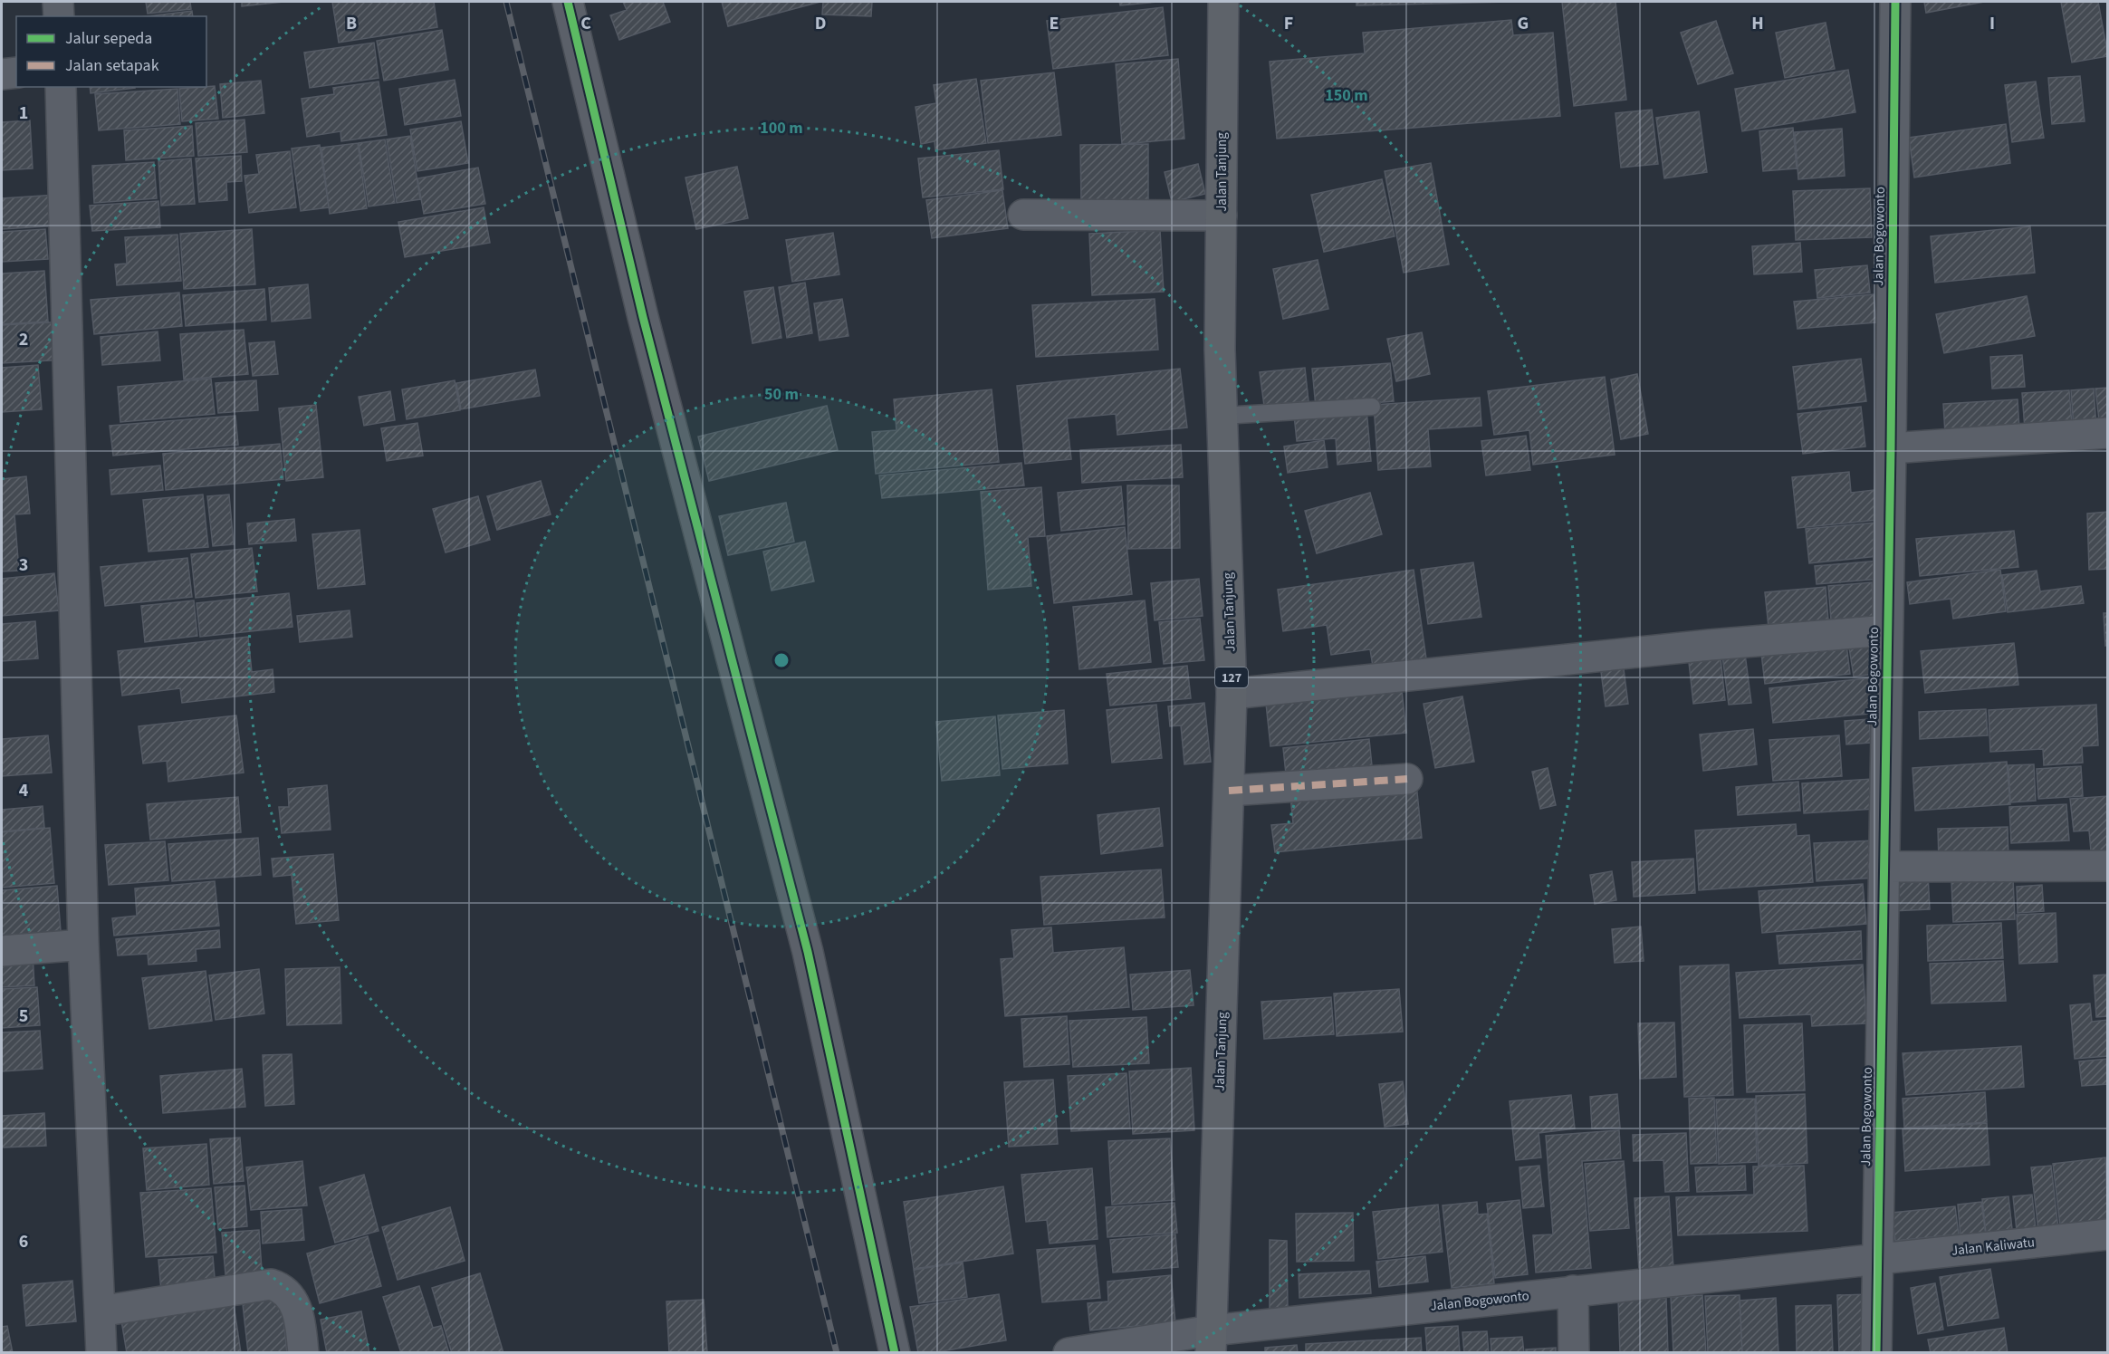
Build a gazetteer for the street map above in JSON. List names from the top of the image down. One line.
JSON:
{"streets":{"main road":["Jalan Tanjung","127"],"street":["Jalan Bogowonto","Jalan Kaliwatu"]},"crossings":[["Jalan Tanjung","Jalan Bogowonto"],["Jalan Bogowonto","Jalan Kaliwatu"]],"legend":["Jalur sepeda","Jalan setapak"],"grid":{"columns":["B","C","D","E","F","G","H","I"],"rows":["1","2","3","4","5","6"]},"rings":["150 m","100 m","50 m"]}
